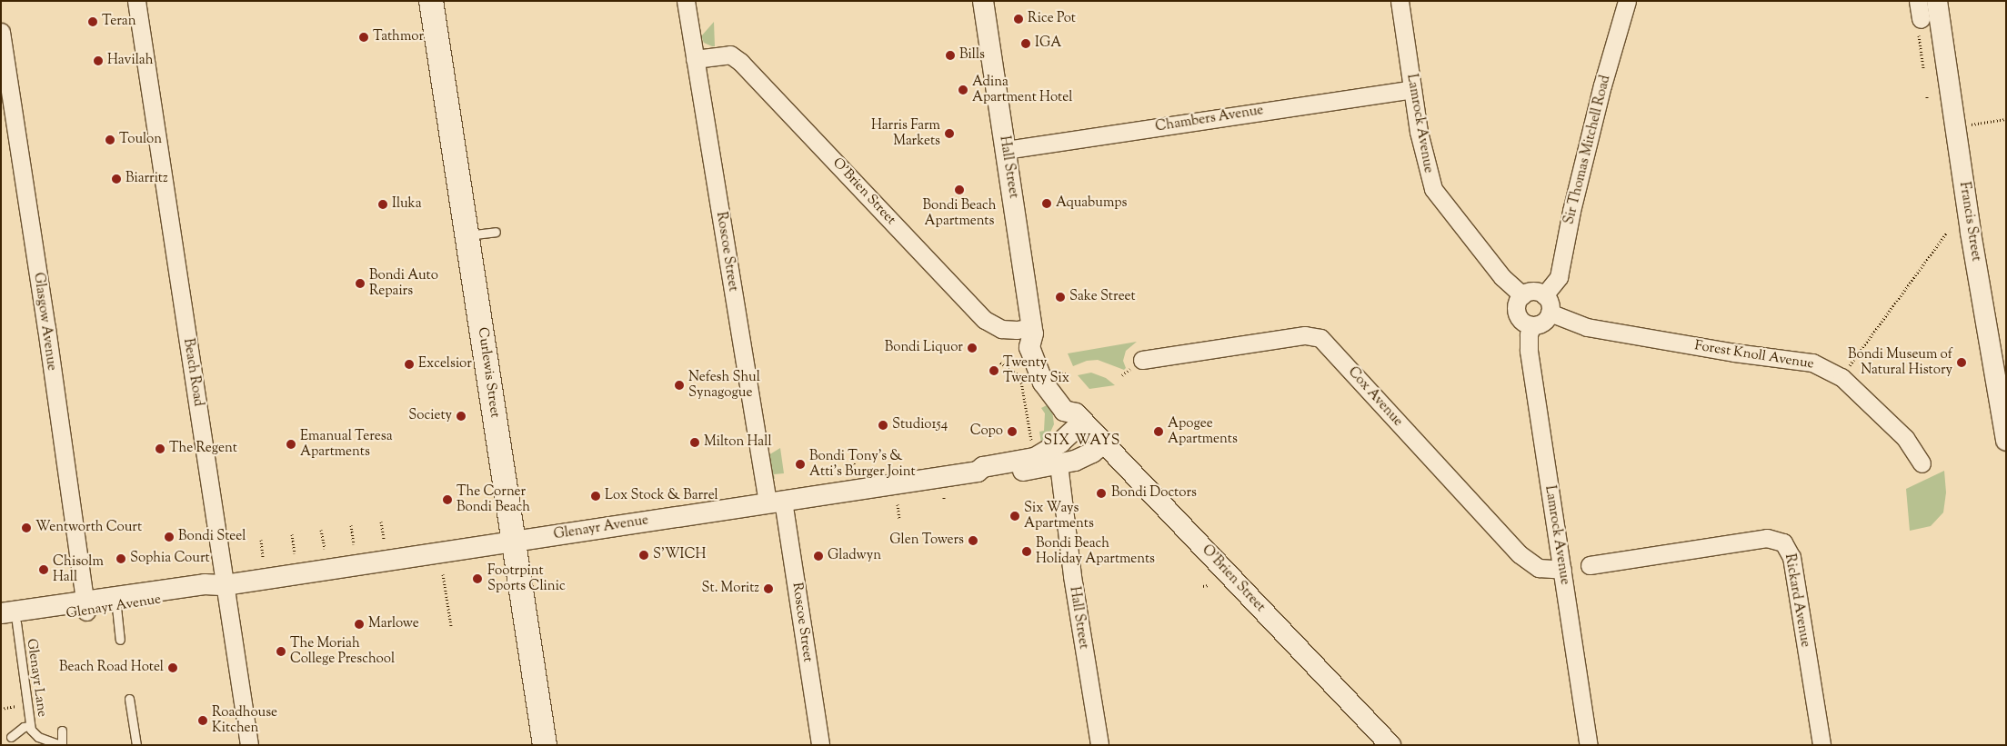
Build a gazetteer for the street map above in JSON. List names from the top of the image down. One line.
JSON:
{"streets":{"main road":["Curlewis Street"],"street":["Chambers Avenue","Lamrock Avenue","Sir Thomas Mitchell Road","Hall Street","O'Brien Street","Francis Street","Roscoe Street","Glasgow Avenue","Forest Knoll Avenue","Beach Road","Cox Avenue","Glenayr Avenue","Rickard Avenue"],"lane":["Glenayr Lane"]},"crossings":[["Chambers Avenue","Lamrock Avenue"],["Chambers Avenue","Hall Street"],["Lamrock Avenue","Sir Thomas Mitchell Road"],["Lamrock Avenue","Forest Knoll Avenue"],["Lamrock Avenue","Cox Avenue"],["Sir Thomas Mitchell Road","Forest Knoll Avenue"],["Hall Street","O'Brien Street"],["Hall Street","Glenayr Avenue"],["O'Brien Street","Roscoe Street"],["O'Brien Street","Glenayr Avenue"],["Roscoe Street","Glenayr Avenue"],["Glasgow Avenue","Glenayr Avenue"],["Beach Road","Glenayr Avenue"],["Curlewis Street","Glenayr Avenue"],["Glenayr Avenue","Glenayr Lane"]],"districts":["SIX WAYS"],"places":["Rice Pot","Teran","Tathmor","IGA","Bills","Havilah","Adina Apartment Hotel","Harris Farm Markets","Toulon","Biarritz","Bondi Beach Apartments","Aquabumps","Iluka","Bondi Auto Repairs","Sake Street","Bondi Liquor","Bondi Museum of Natural History","Excelsior","Twenty Twenty Six","Nefesh Shul Synagogue","Society","Studio154","Copo","Apogee Apartments","Milton Hall","Emanual Teresa Apartments","The Regent","Bondi Tony's & Atti's Burger Joint","Bondi Doctors","Lox Stock & Barrel","The Corner Bondi Beach","Six Ways Apartments","Wentworth Court","Bondi Steel","Glen Towers","Bondi Beach Holiday Apartments","S'WICH","Gladwyn","Sophia Court","Chisolm Hall","Footrpint Sports Clinic","St. Moritz","Marlowe","The Moriah College Preschool","Beach Road Hotel","Roadhouse Kitchen"]}
